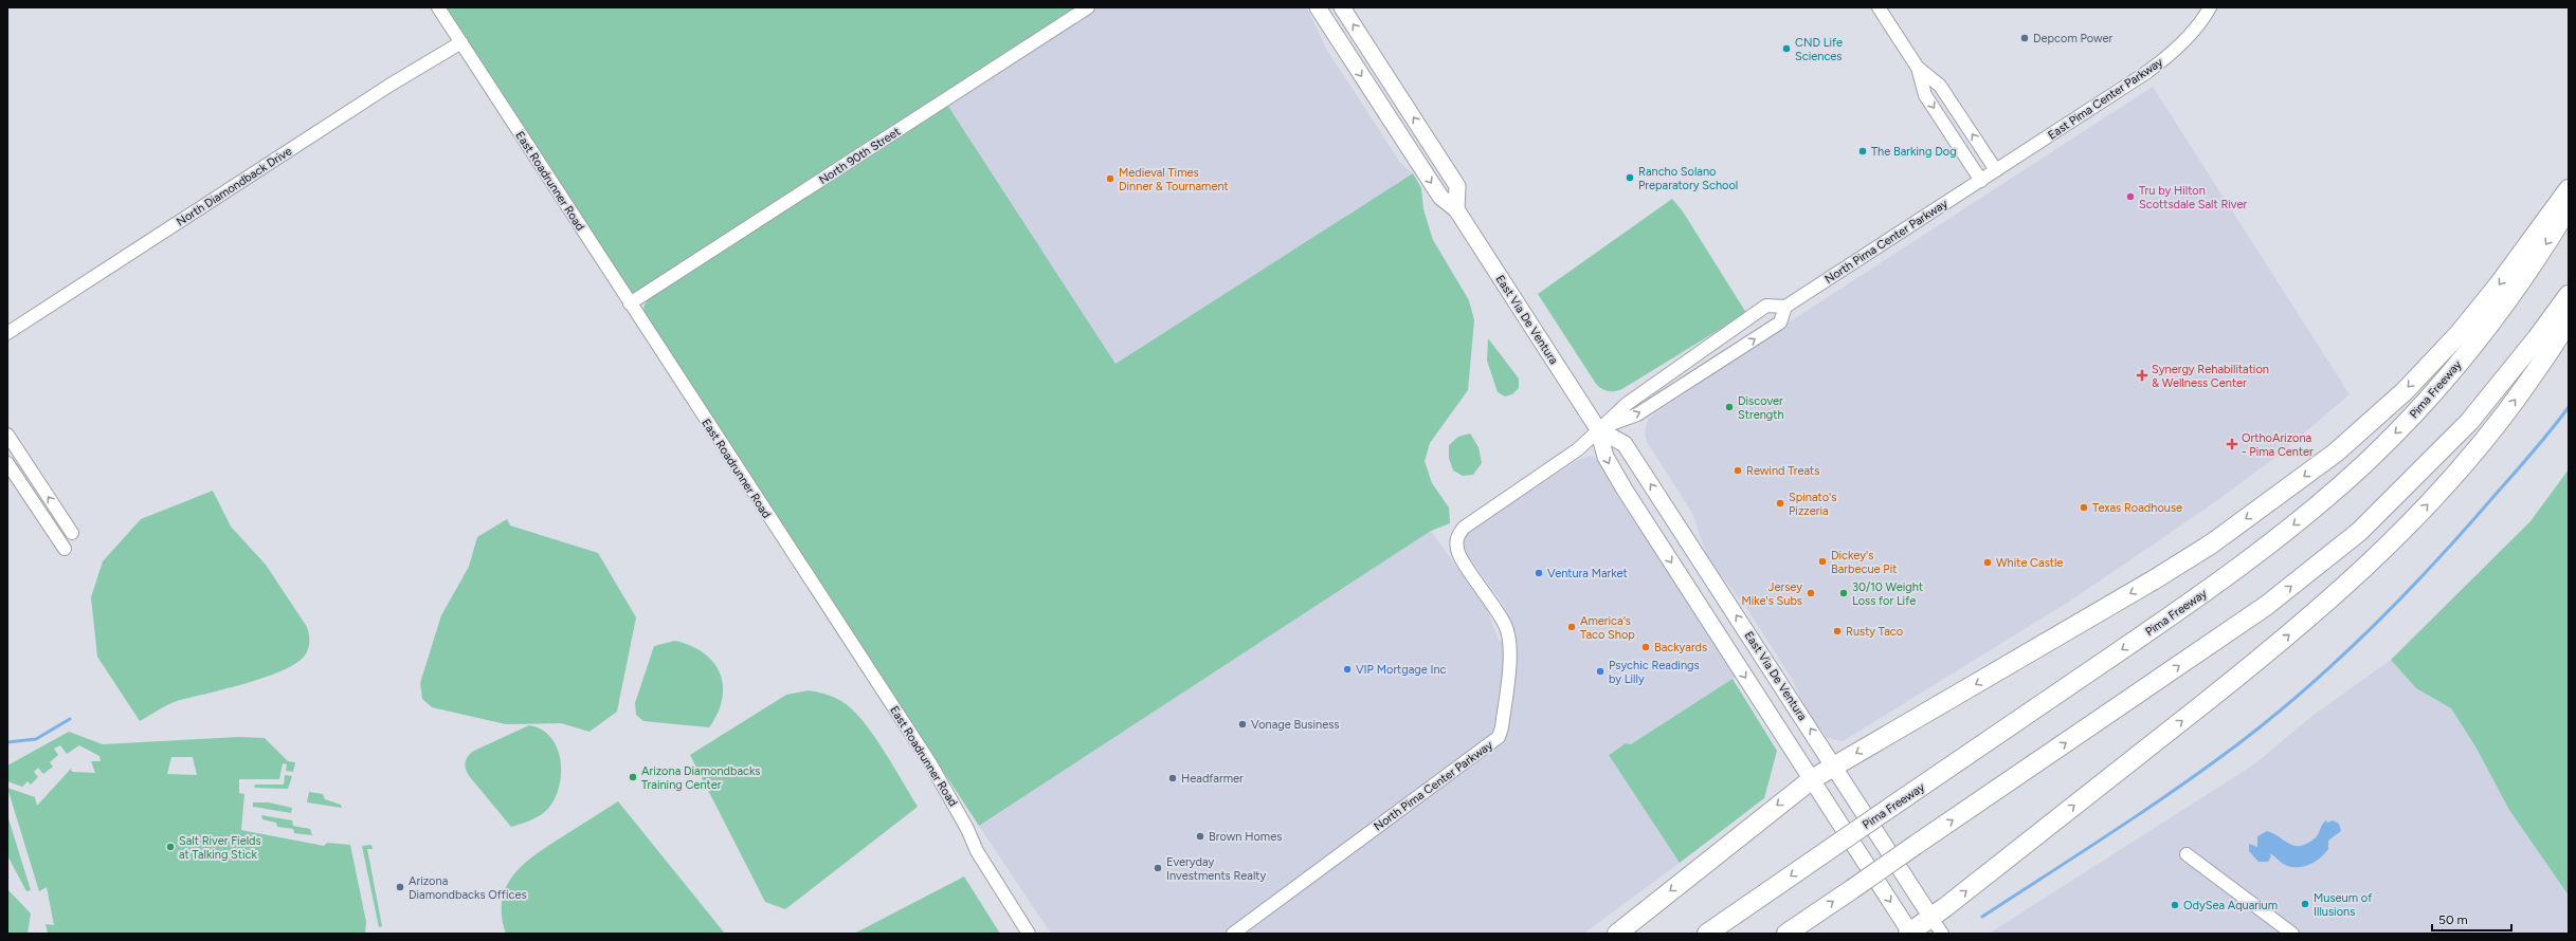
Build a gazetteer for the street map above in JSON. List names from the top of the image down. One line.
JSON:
{"streets":{"highway":["Pima Freeway"],"main road":["East Via De Ventura"],"street":["East Pima Center Parkway","North 90th Street","East Roadrunner Road","North Diamondback Drive","North Pima Center Parkway"]},"crossings":[["East Pima Center Parkway","North Pima Center Parkway"],["North 90th Street","East Roadrunner Road"],["East Roadrunner Road","North Diamondback Drive"],["North Pima Center Parkway","East Via De Ventura"]],"places":{"other":["Depcom Power","CND Life Sciences","The Barking Dog","Rancho Solano Preparatory School","Medieval Times Dinner & Tournament","Tru by Hilton Scottsdale Salt River","Discover Strength","Rewind Treats","Spinato's Pizzeria","Texas Roadhouse","Dickey's Barbecue Pit","White Castle","Ventura Market","Jersey Mike's Subs","30/10 Weight Loss for Life","America's Taco Shop","Rusty Taco","Backyards","VIP Mortgage Inc","Psychic Readings by Lilly","Vonage Business","Arizona Diamondbacks Training Center","Headfarmer","Brown Homes","Salt River Fields at Talking Stick","Everyday Investments Realty","Arizona Diamondbacks Offices","Museum of Illusions","OdySea Aquarium"],"health":["Synergy Rehabilitation & Wellness Center","OrthoArizona - Pima Center"]},"scale_bar":"50 m"}
